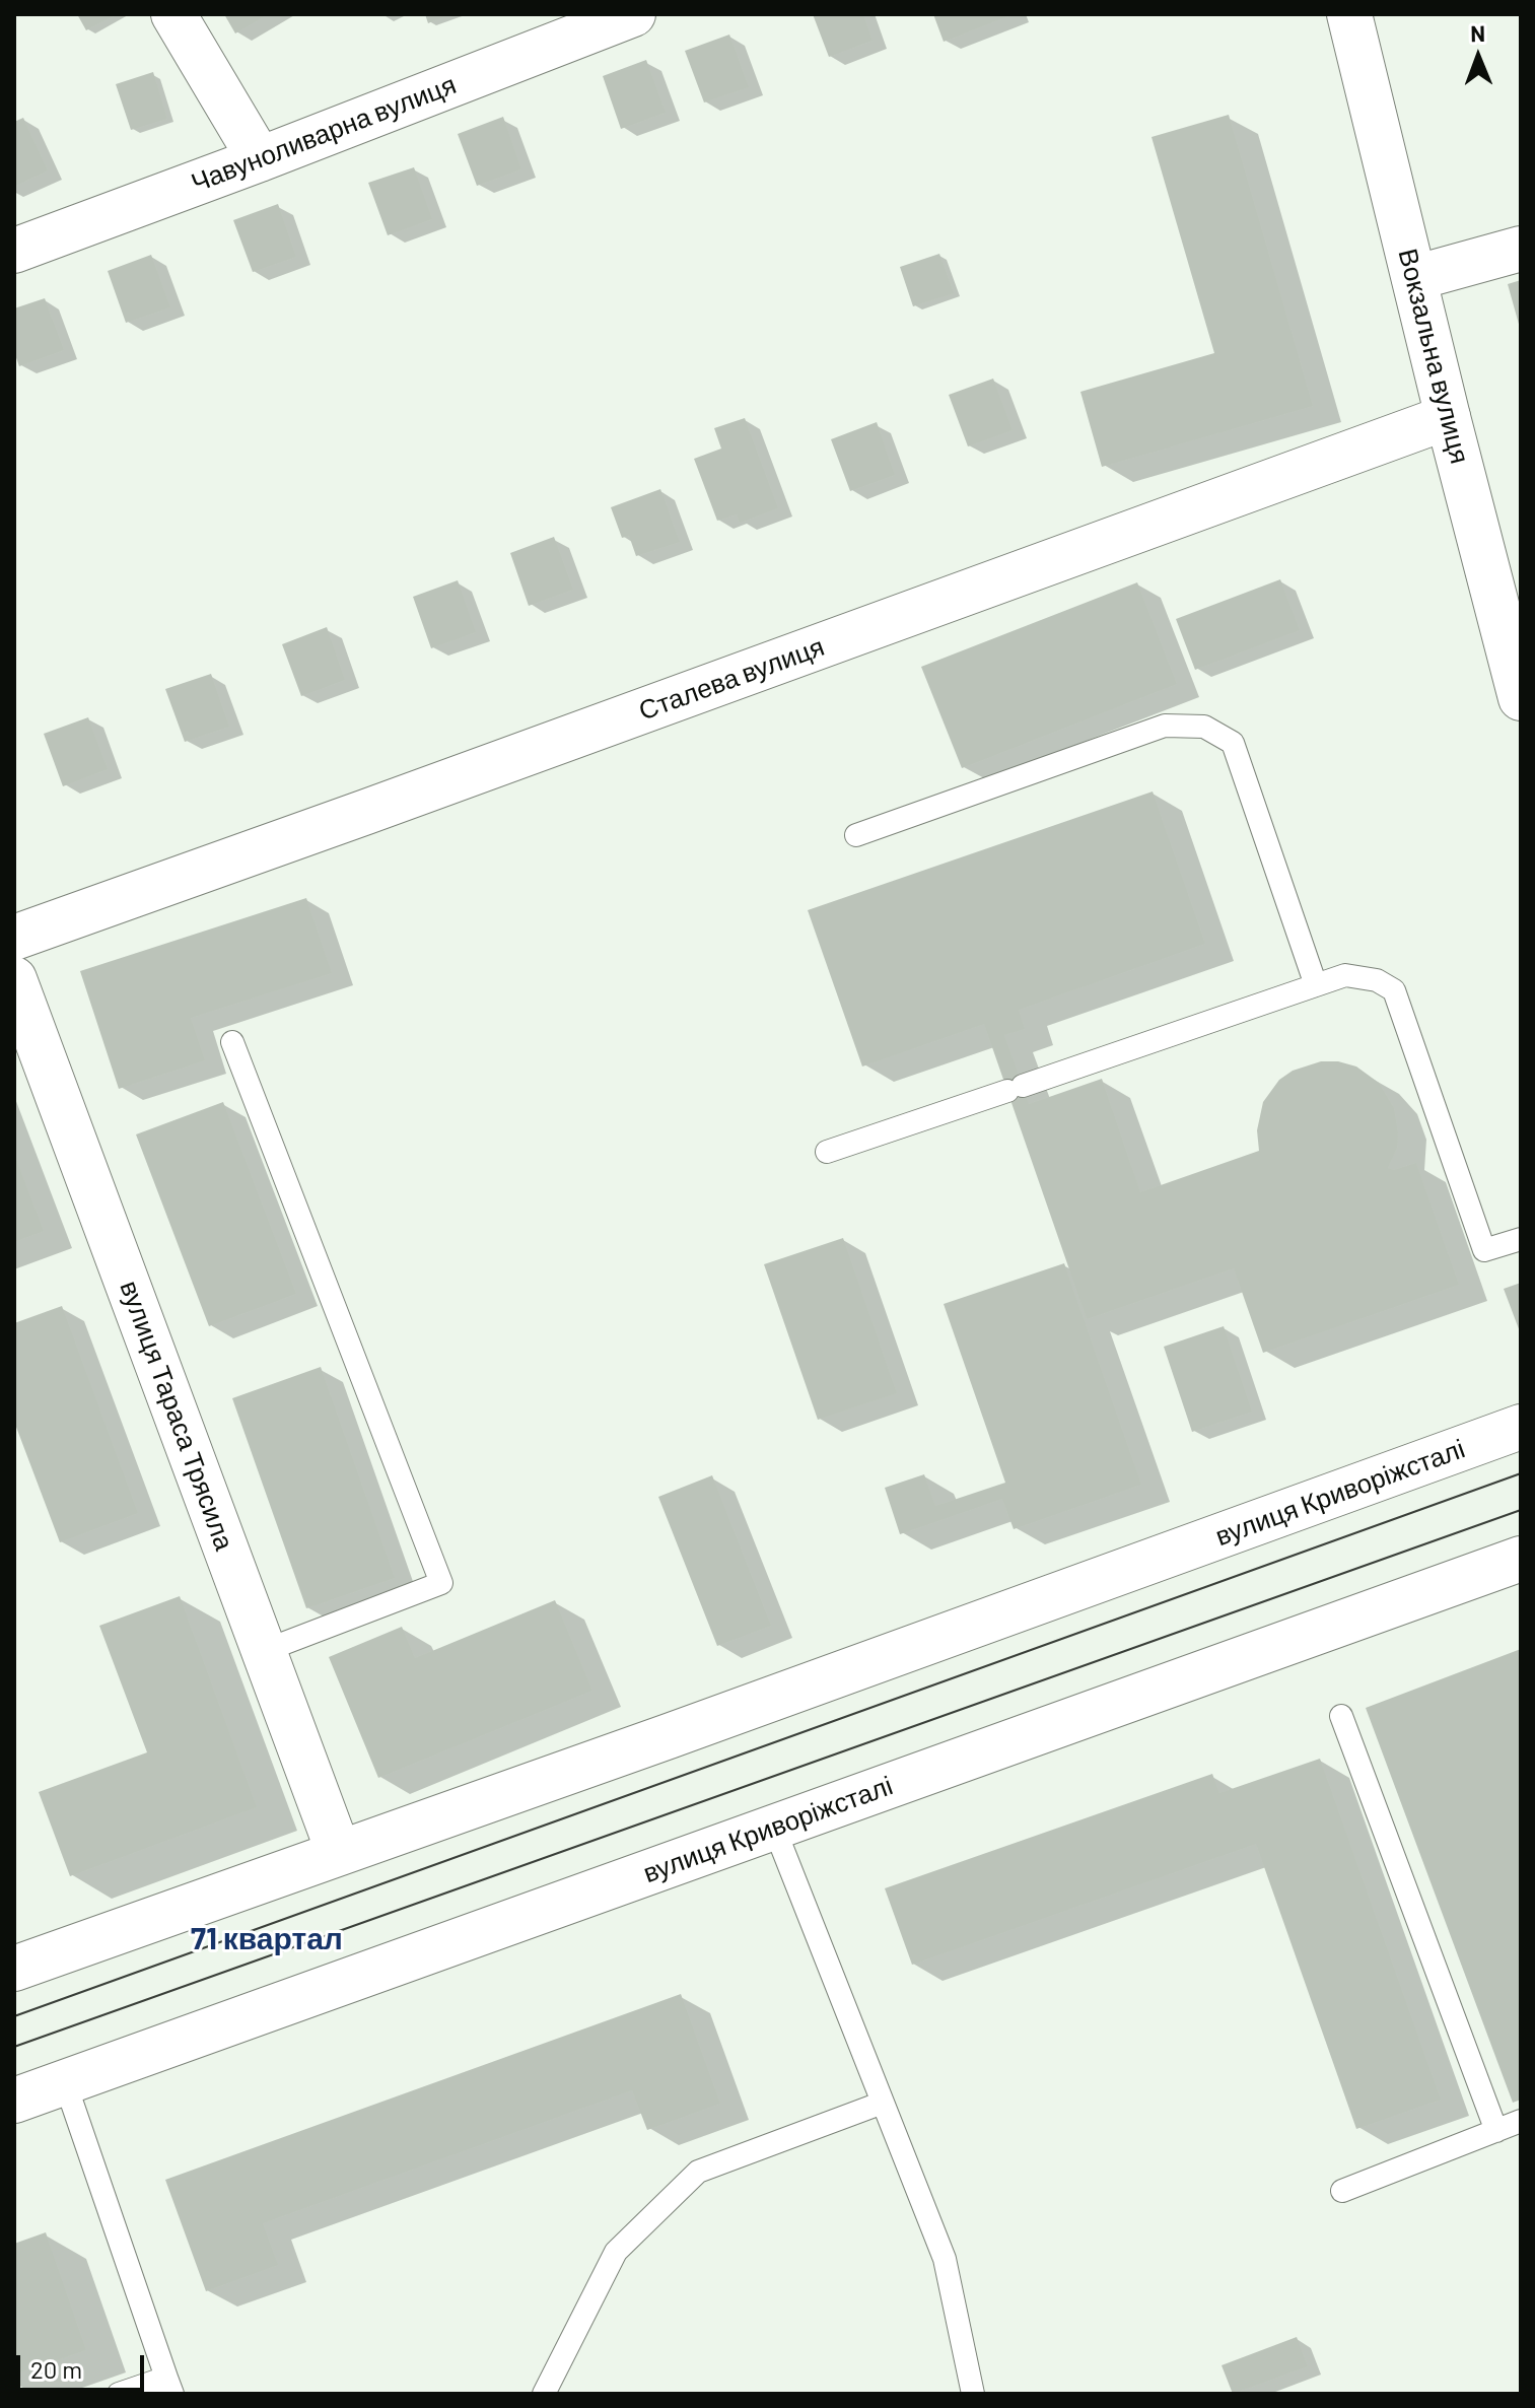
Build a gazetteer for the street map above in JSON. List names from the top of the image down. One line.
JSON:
{"streets":{"street":["Чавуноливарна вулиця","Вокзальна вулиця","Сталева вулиця","вулиця Тараса Трясила","вулиця Криворіжсталі"]},"crossings":[["Вокзальна вулиця","Сталева вулиця"],["вулиця Тараса Трясила","вулиця Криворіжсталі"]],"districts":["71 квартал"],"scale_bar":"20 m","north":"top"}
